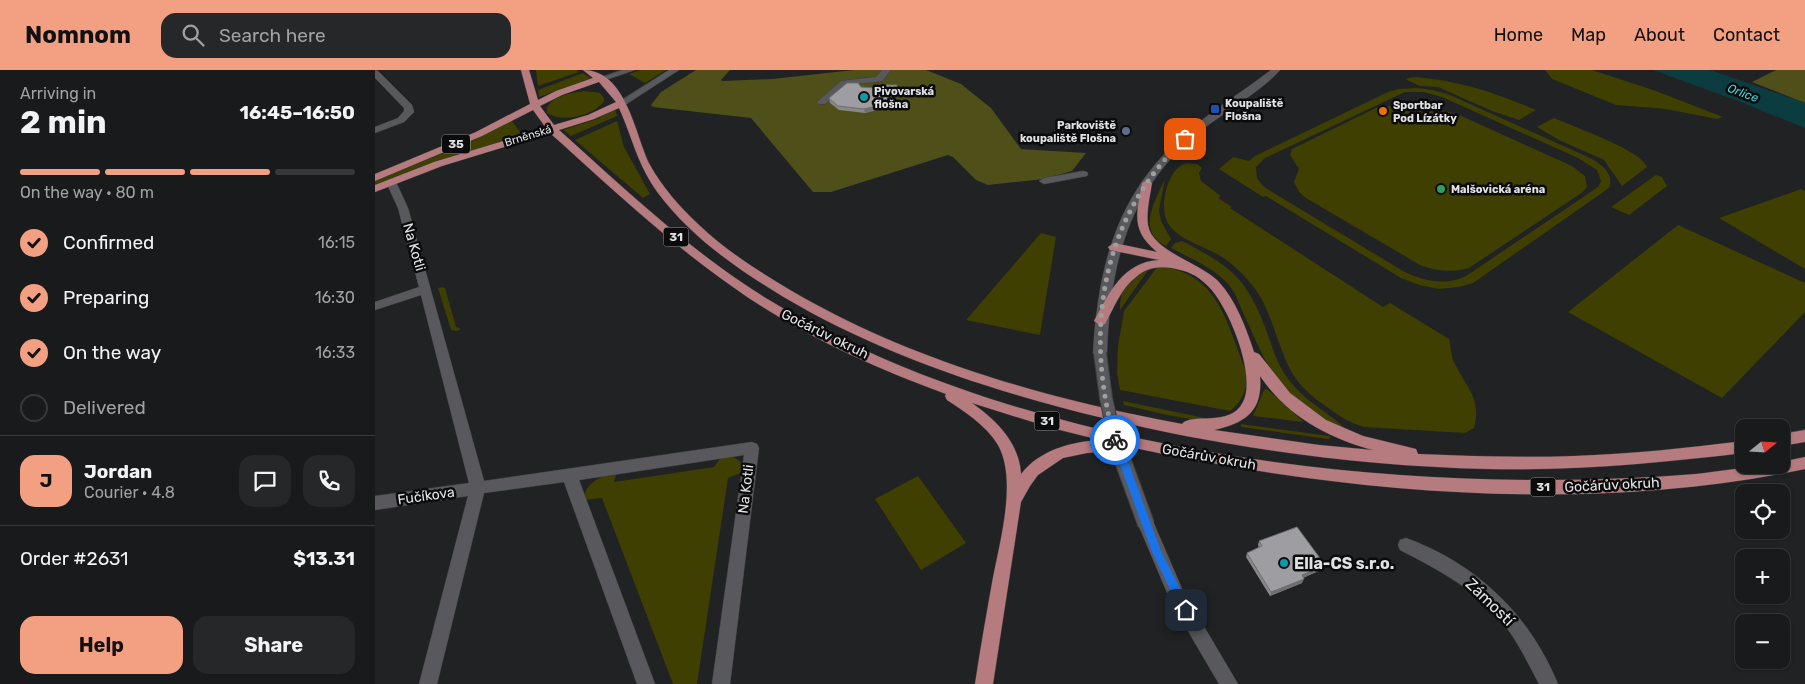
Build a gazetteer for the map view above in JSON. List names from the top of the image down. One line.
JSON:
{"streets":{"main road":["Brněnská","35","31","Gočárův okruh"],"street":["Na Kotli","Fučíkova","Zámostí"]},"crossings":[["Brněnská","31"],["Brněnská","Na Kotli"],["Brněnská","Gočárův okruh"],["31","Gočárův okruh"],["Na Kotli","Fučíkova"]],"water":["Orlice"],"places":{"other":["Pivovarská flošna","Sportbar Pod Lízátky","Parkoviště koupaliště Flošna","Malšovická aréna","Ella-CS s.r.o."],"transit":["Koupaliště Flošna"]},"north":"right","page":{"header":"Nomnom","search":"Search here","nav":["Home","Map","About","Contact"],"heading":["2 min","Arriving in","16:45–16:50"],"panel":["Jordan","Courier · 4.8","Order #2631","$13.31"],"bar":"On the way · 80 m","list":[["Confirmed","16:15"],["Preparing","16:30"],["On the way","16:33"],"Delivered"],"map_buttons":["+","−"],"round":"J","buttons":["Help","Share"]}}
